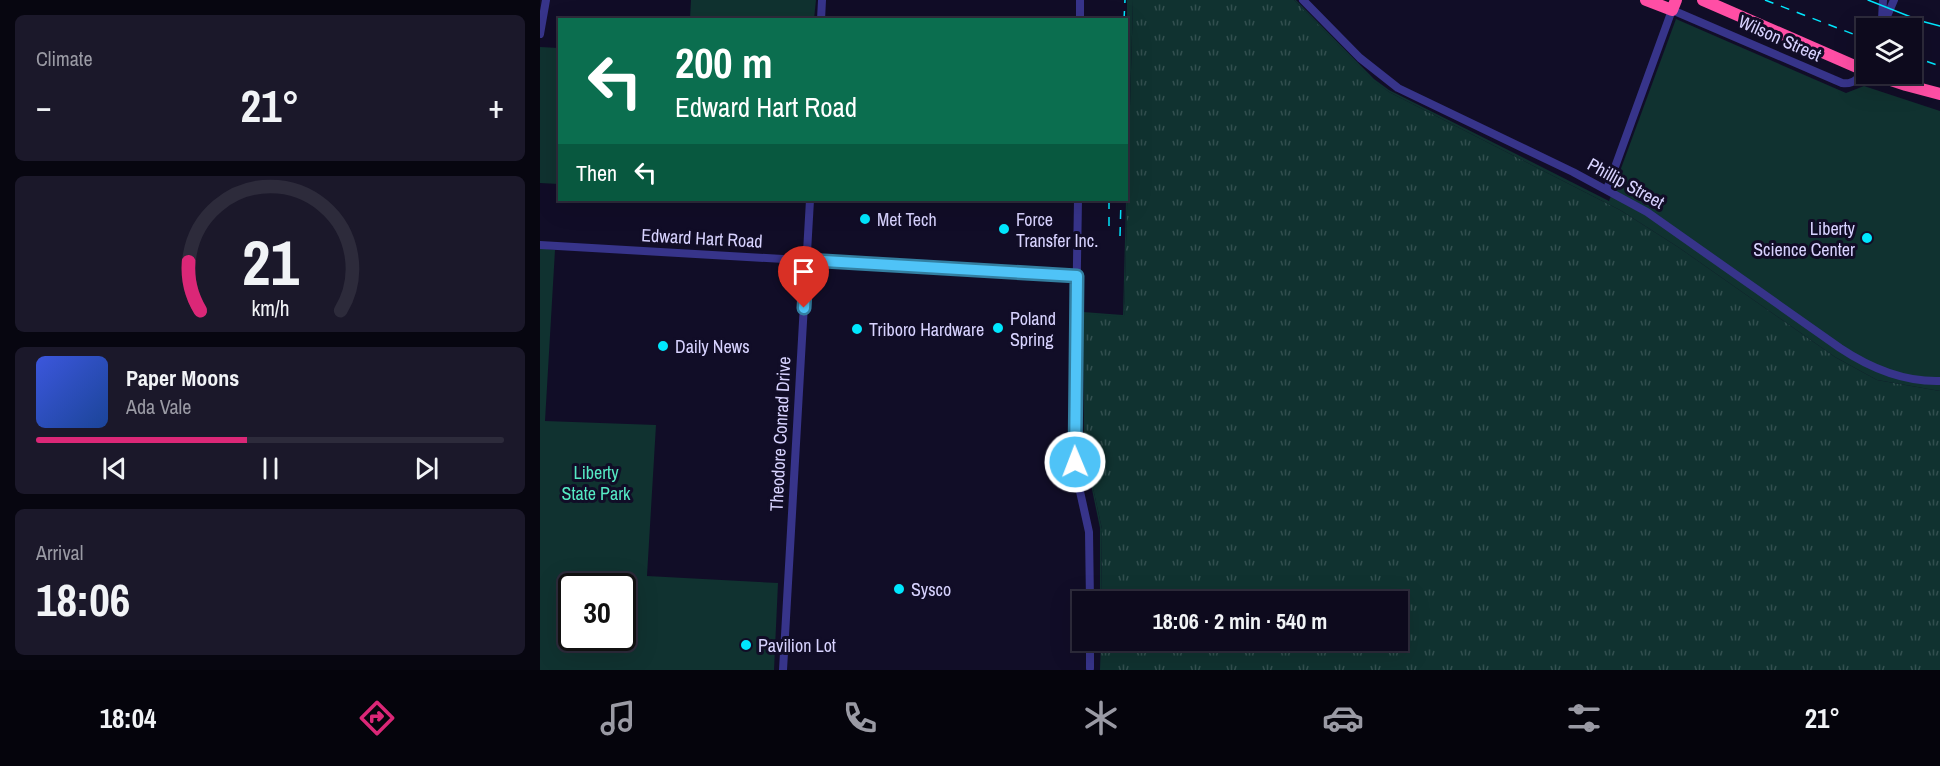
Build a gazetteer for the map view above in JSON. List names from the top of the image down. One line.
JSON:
{"streets":{"street":["Wilson Street","Phillip Street","Edward Hart Road","Theodore Conrad Drive"]},"crossings":[["Edward Hart Road","Theodore Conrad Drive"]],"parks":["Liberty State Park"],"places":["Met Tech","Force Transfer Inc.","Liberty Science Center","Poland Spring","Triboro Hardware","Daily News","Sysco","Pavilion Lot"],"page":{"tile":["Climate",["Arrival","18:06"]],"turn":["200 m","Edward Hart Road"],"heat":["−","21°","+"],"then":"Then","song":["Paper Moons","Ada Vale"],"limit":"30","trip":"18:06 · 2 min · 540 m","tabs":["18:04","21°"],"gauge":["21","km/h"]}}
